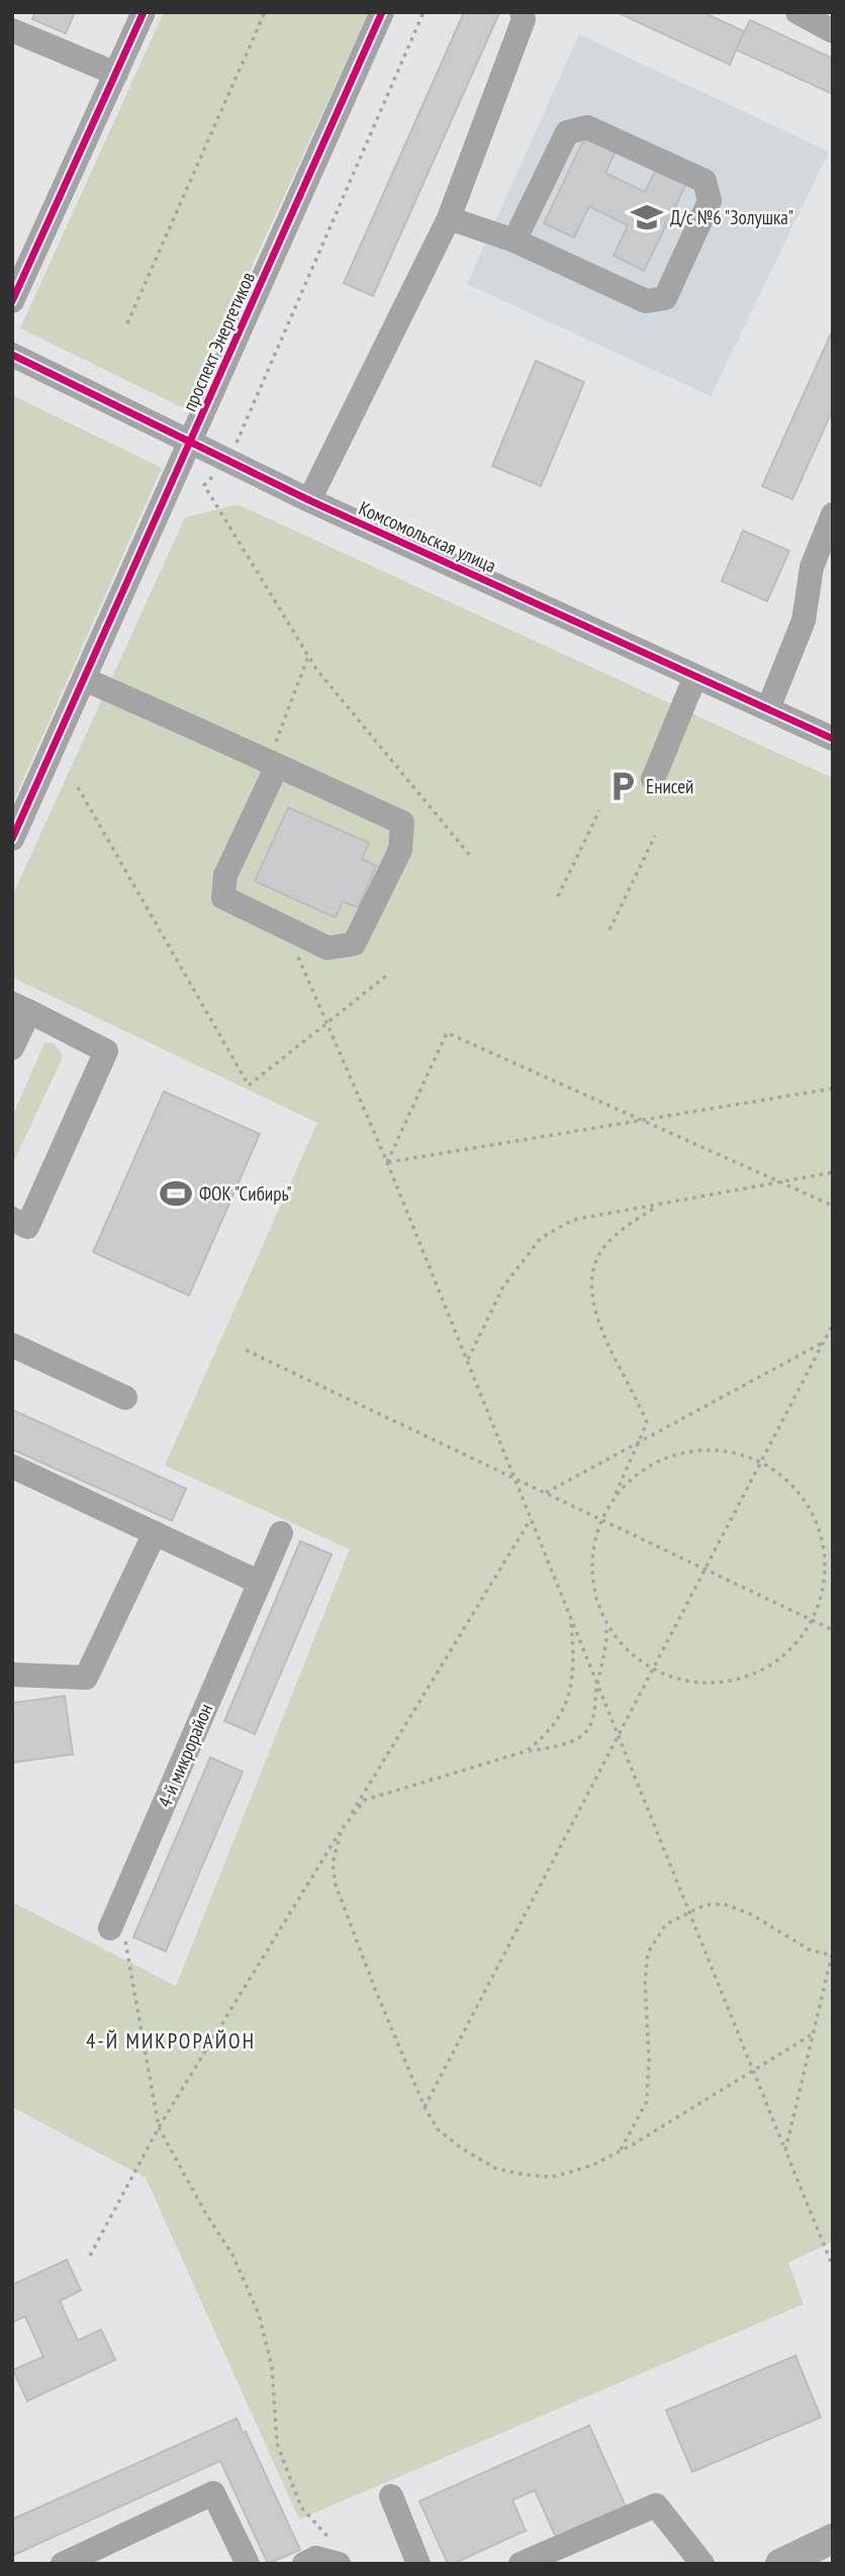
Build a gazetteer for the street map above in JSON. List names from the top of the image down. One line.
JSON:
{"streets":{"street":["проспект Энергетиков","Комсомольская улица","4-й микрорайон"]},"crossings":[["проспект Энергетиков","Комсомольская улица"]],"districts":["4-Й МИКРОРАЙОН"],"places":{"school or university":["Д/с №6 \"Золушка\""],"parking":["Енисей"],"sports":["ФОК \"Сибирь\""]}}
